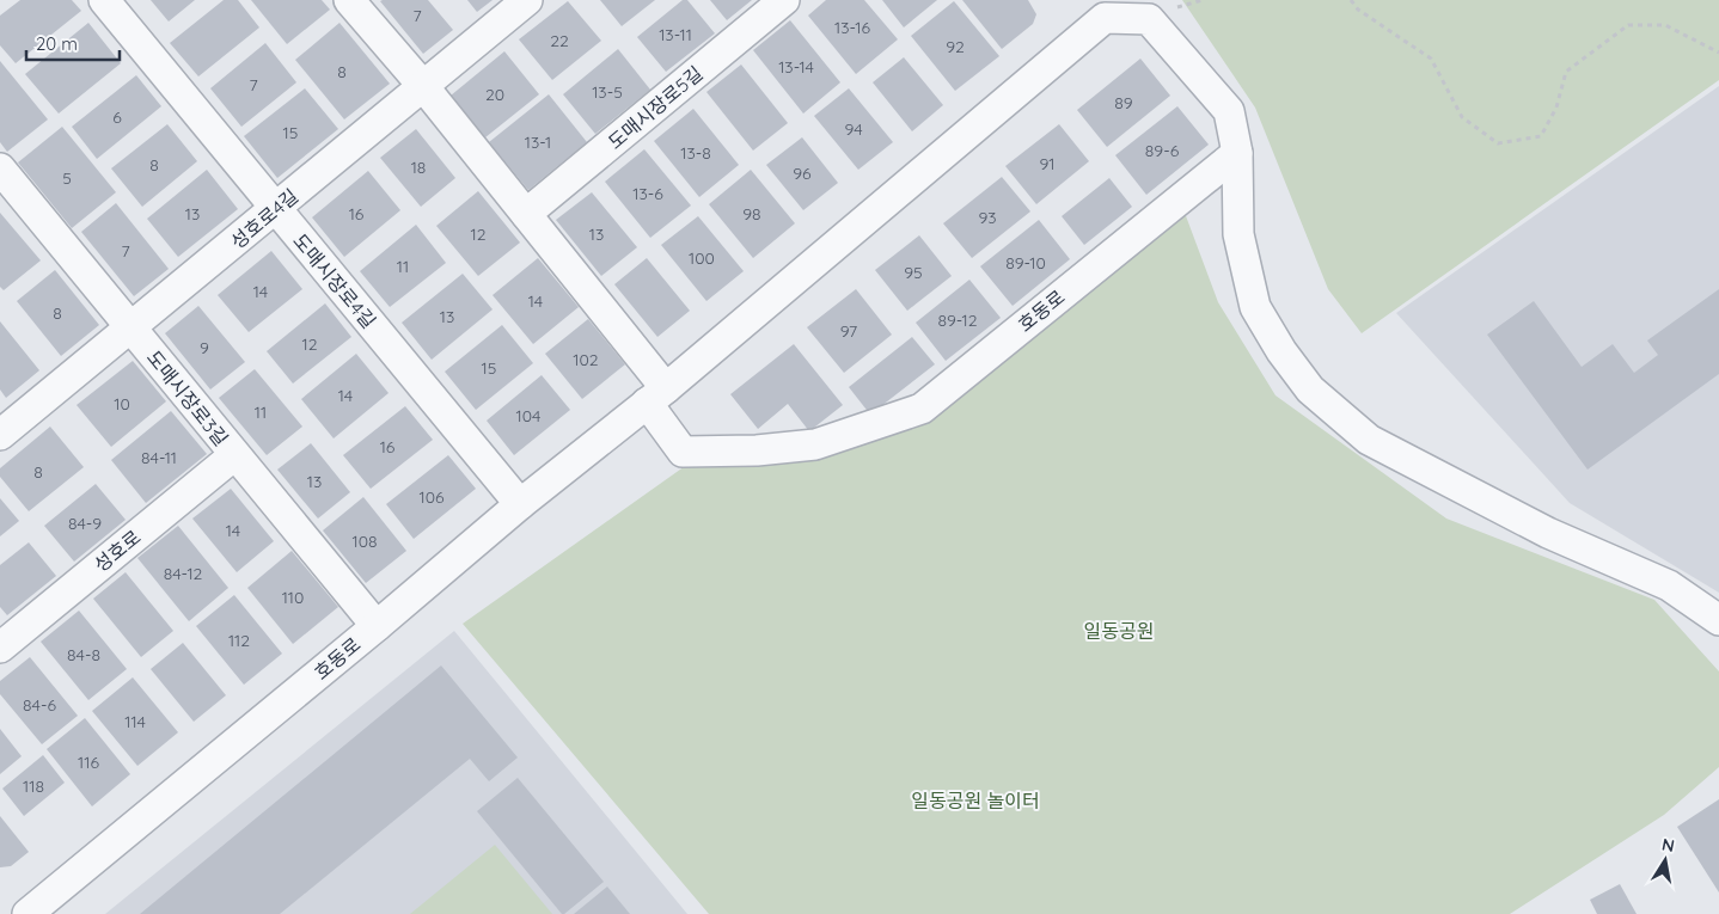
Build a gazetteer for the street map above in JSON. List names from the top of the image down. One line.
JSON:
{"streets":{"street":["도매시장로5길","성호로4길","도매시장로4길","호동로","도매시장로3길","성호로"]},"crossings":[["성호로4길","도매시장로4길"],["성호로4길","도매시장로3길"],["도매시장로4길","호동로"],["호동로","도매시장로3길"],["도매시장로3길","성호로"]],"parks":["일동공원","일동공원 놀이터"],"house_numbers":["7","13-16","13-11","22","92","13-14","8","7","13-5","20","89","6","94","15","13-1","89-6","13-8","91","8","18","96","5","13-6","13","16","98","93","12","13","7","100","89-10","11","95","14","14","8","13","89-12","97","12","9","102","15","14","10","11","104","16","84-11","8","13","106","84-9","14","108","84-12","110","112","84-8","84-6","114","116","118"],"scale_bar":"20 m","north":"top"}
